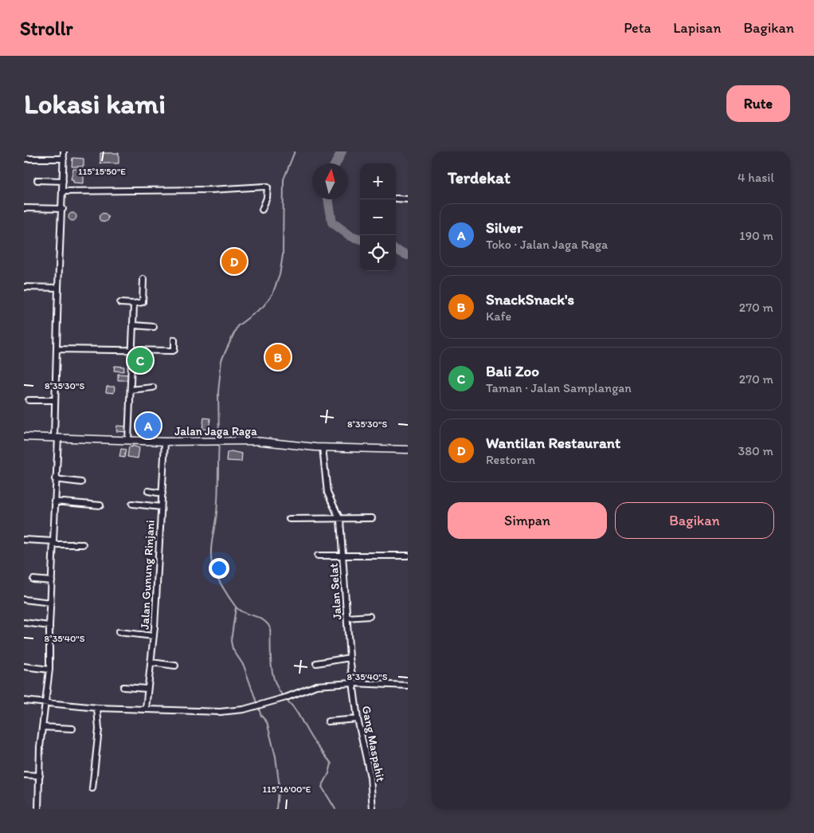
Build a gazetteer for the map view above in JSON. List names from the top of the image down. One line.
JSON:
{"streets":{"street":["Jalan Jaga Raga","Jalan Gunung Rinjani","Jalan Selat","Gang Maspahit"]},"crossings":[["Jalan Jaga Raga","Jalan Gunung Rinjani"],["Jalan Jaga Raga","Jalan Selat"],["Jalan Selat","Gang Maspahit"]],"north":"top","page":{"header":"Strollr","nav":["Peta","Lapisan","Bagikan"],"buttons":["Rute",["Simpan","Bagikan"]],"title":"Lokasi kami","heading":["Terdekat","4 hasil"],"map_buttons":["+","−"],"list":[{"mark":"A","name":"Silver","note":"Toko · Jalan Jaga Raga","value":"190 m"},{"mark":"B","name":"SnackSnack's","note":"Kafe","value":"270 m"},{"mark":"C","name":"Bali Zoo","note":"Taman · Jalan Samplangan","value":"270 m"},{"mark":"D","name":"Wantilan Restaurant","note":"Restoran","value":"380 m"}],"pins":["D","B","C","A"]},"coordinates":["115°15'50\"E","8°35'30\"S","8°35'40\"S","115°16'00\"E"]}
